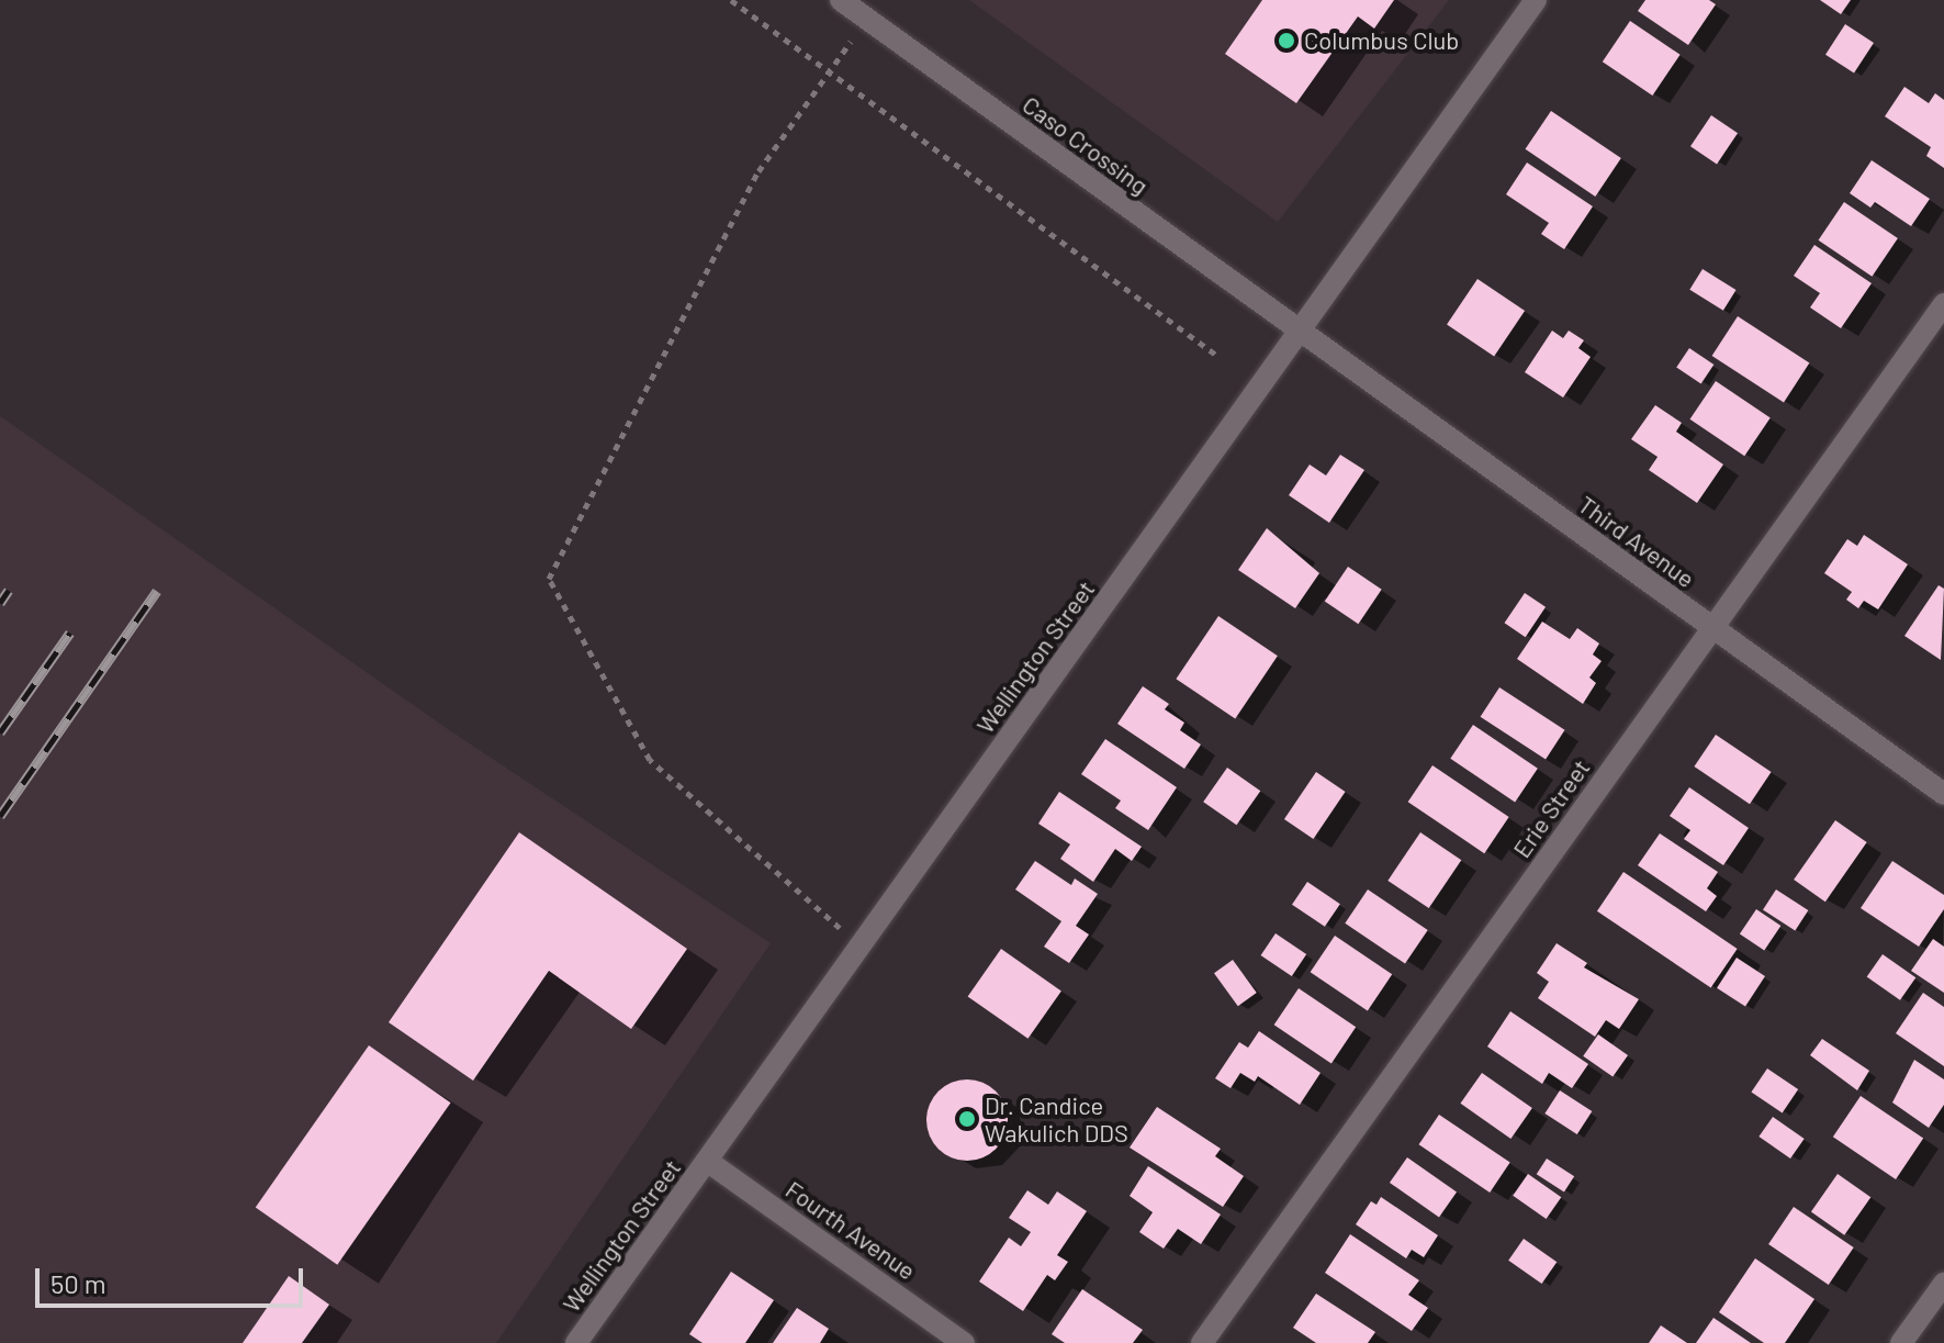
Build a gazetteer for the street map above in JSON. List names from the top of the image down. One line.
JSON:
{"streets":{"street":["Caso Crossing","Third Avenue","Wellington Street","Erie Street","Fourth Avenue"]},"crossings":[["Caso Crossing","Third Avenue"],["Caso Crossing","Wellington Street"],["Third Avenue","Wellington Street"],["Third Avenue","Erie Street"],["Wellington Street","Fourth Avenue"]],"places":["Columbus Club","Dr. Candice Wakulich DDS"],"scale_bar":"50 m"}
